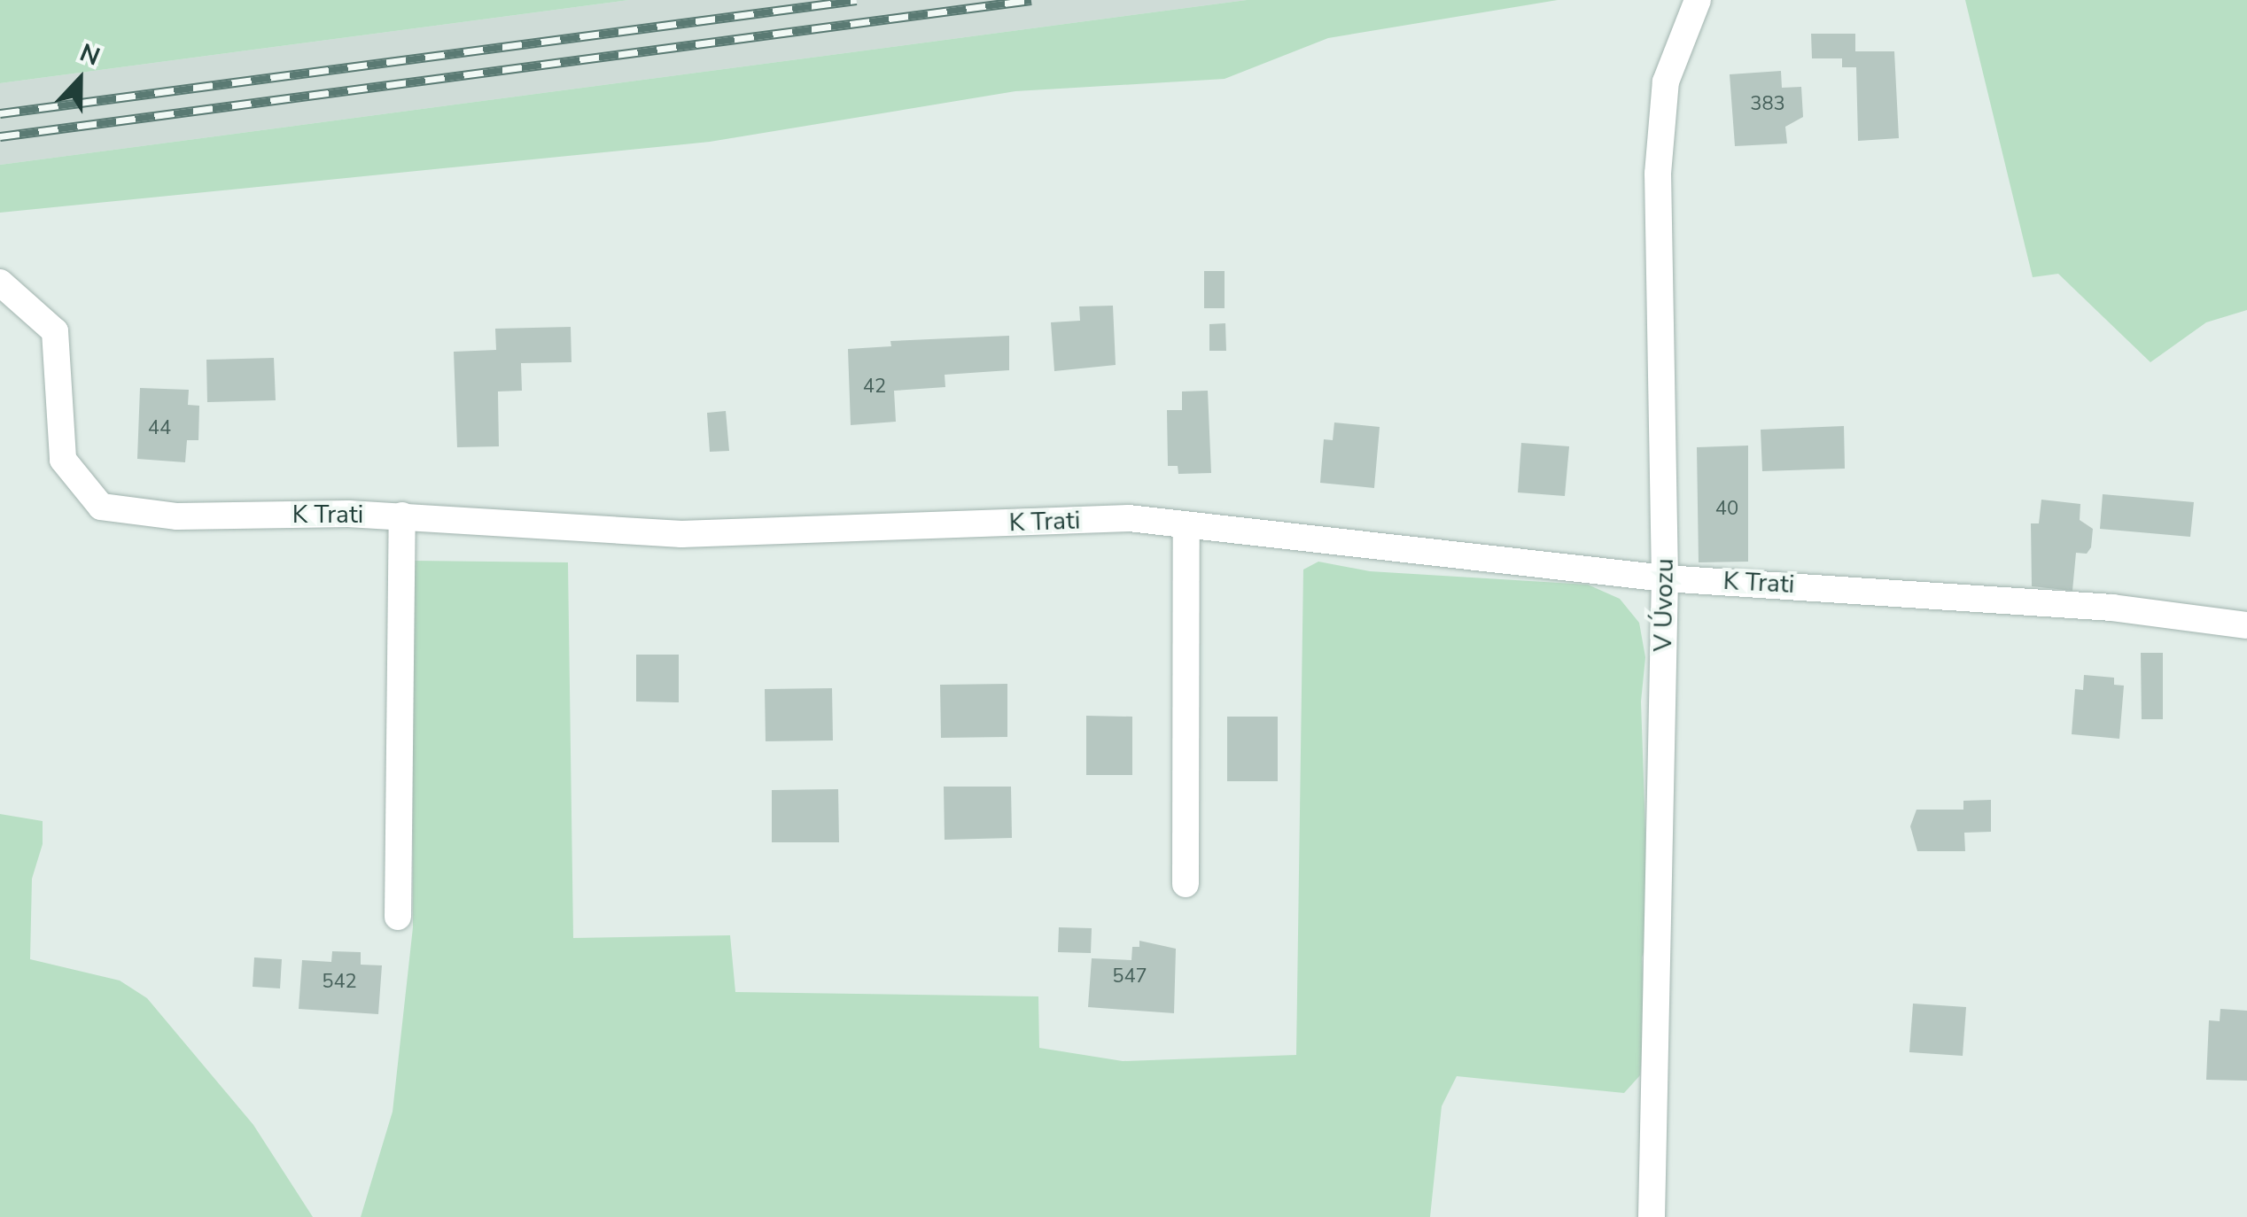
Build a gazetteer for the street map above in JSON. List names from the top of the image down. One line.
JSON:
{"streets":{"street":["K Trati","V Úvozu"]},"crossings":[["K Trati","V Úvozu"]],"house_numbers":["383","42","44","40","547","542"],"north":"top"}
